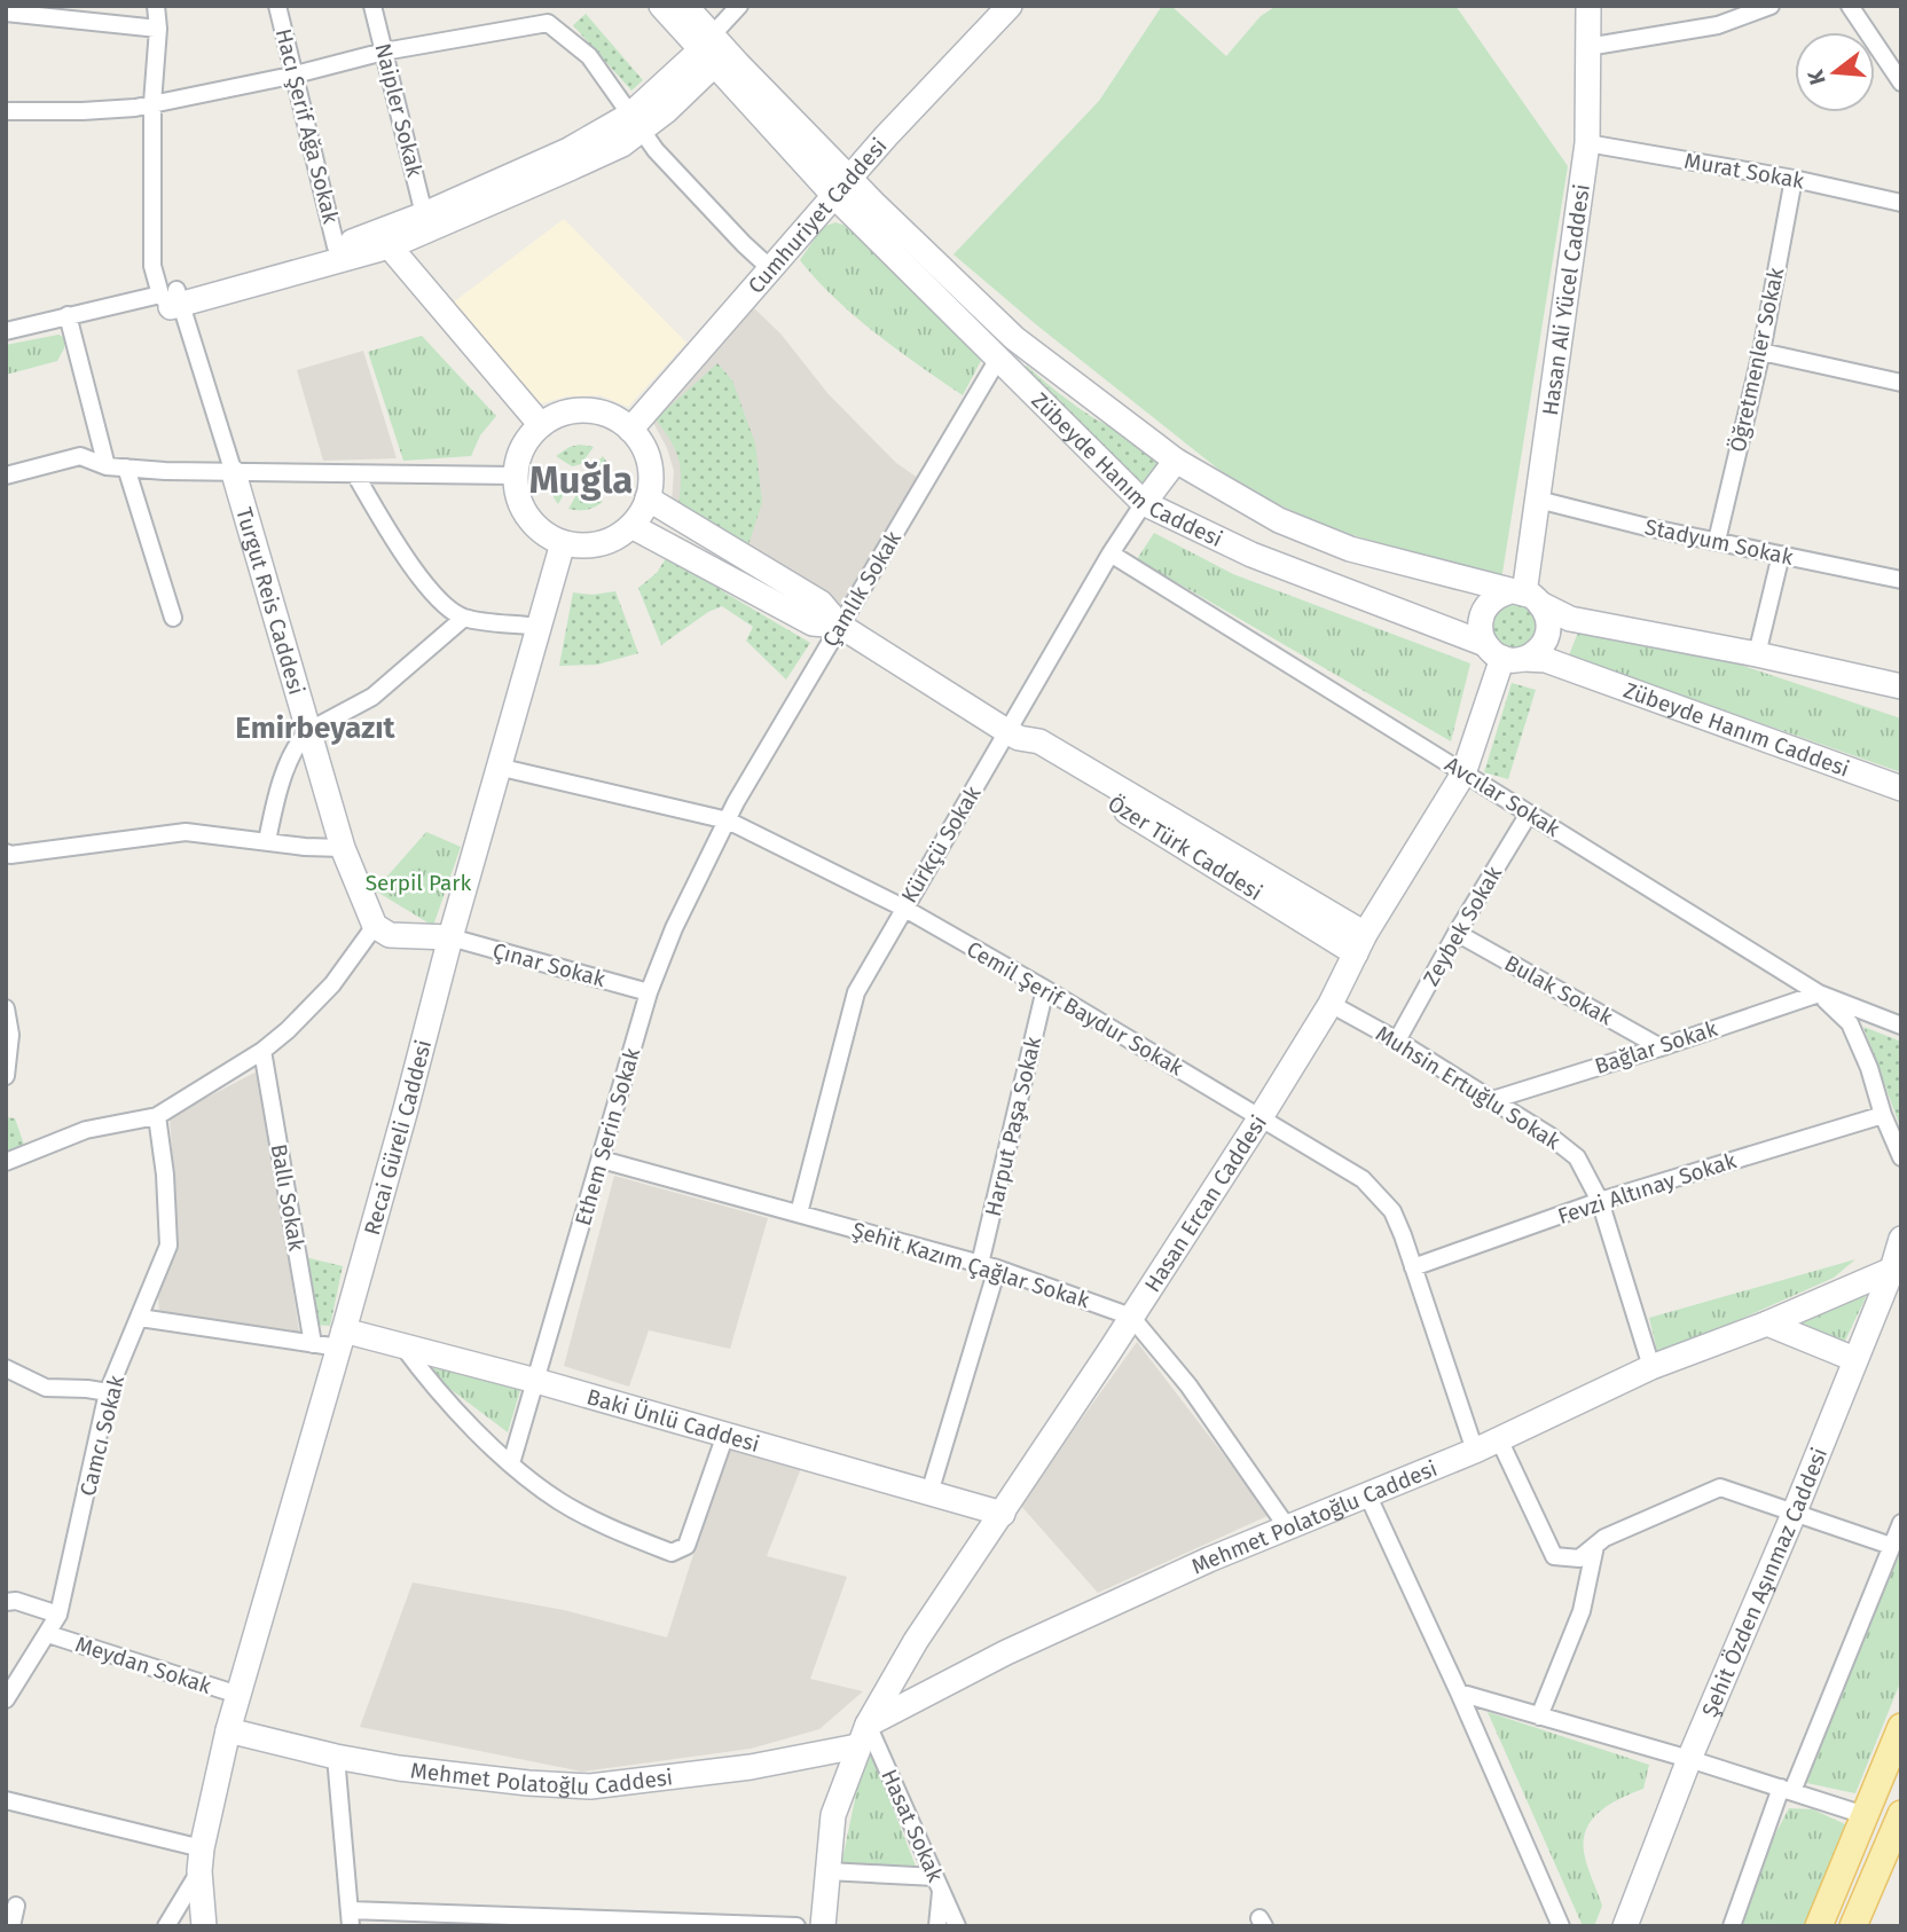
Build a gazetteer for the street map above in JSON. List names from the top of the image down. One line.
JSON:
{"streets":{"street":["Naipler Sokak","Hacı Şerif Ağa Sokak","Murat Sokak","Cumhuriyet Caddesi","Hasan Ali Yücel Caddesi","Öğretmenler Sokak","Zübeyde Hanım Caddesi","Stadyum Sokak","Çamlık Sokak","Turgut Reis Caddesi","Avcılar Sokak","Kürkçü Sokak","Özer Türk Caddesi","Zeybek Sokak","Çınar Sokak","Bulak Sokak","Cemil Şerif Baydur Sokak","Bağlar Sokak","Muhsin Ertuğlu Sokak","Harput Paşa Sokak","Recai Güreli Caddesi","Ethem Serin Sokak","Fevzi Altınay Sokak","Ballı Sokak","Hasan Ercan Caddesi","Şehit Kazım Çağlar Sokak","Baki Ünlü Caddesi","Camcı Sokak","Mehmet Polatoğlu Caddesi","Şehit Özden Aşınmaz Caddesi","Meydan Sokak","Hasat Sokak"]},"crossings":[["Murat Sokak","Hasan Ali Yücel Caddesi"],["Murat Sokak","Öğretmenler Sokak"],["Cumhuriyet Caddesi","Zübeyde Hanım Caddesi"],["Cumhuriyet Caddesi","Özer Türk Caddesi"],["Cumhuriyet Caddesi","Recai Güreli Caddesi"],["Hasan Ali Yücel Caddesi","Zübeyde Hanım Caddesi"],["Hasan Ali Yücel Caddesi","Stadyum Sokak"],["Hasan Ali Yücel Caddesi","Hasan Ercan Caddesi"],["Öğretmenler Sokak","Stadyum Sokak"],["Zübeyde Hanım Caddesi","Çamlık Sokak"],["Zübeyde Hanım Caddesi","Kürkçü Sokak"],["Zübeyde Hanım Caddesi","Hasan Ercan Caddesi"],["Çamlık Sokak","Özer Türk Caddesi"],["Çamlık Sokak","Cemil Şerif Baydur Sokak"],["Çamlık Sokak","Ethem Serin Sokak"],["Avcılar Sokak","Kürkçü Sokak"],["Avcılar Sokak","Zeybek Sokak"],["Avcılar Sokak","Bağlar Sokak"],["Avcılar Sokak","Hasan Ercan Caddesi"],["Kürkçü Sokak","Özer Türk Caddesi"],["Kürkçü Sokak","Cemil Şerif Baydur Sokak"],["Kürkçü Sokak","Şehit Kazım Çağlar Sokak"],["Özer Türk Caddesi","Recai Güreli Caddesi"],["Özer Türk Caddesi","Hasan Ercan Caddesi"],["Zeybek Sokak","Bulak Sokak"],["Zeybek Sokak","Muhsin Ertuğlu Sokak"],["Çınar Sokak","Recai Güreli Caddesi"],["Çınar Sokak","Ethem Serin Sokak"],["Bulak Sokak","Bağlar Sokak"],["Cemil Şerif Baydur Sokak","Harput Paşa Sokak"],["Cemil Şerif Baydur Sokak","Recai Güreli Caddesi"],["Cemil Şerif Baydur Sokak","Ethem Serin Sokak"],["Cemil Şerif Baydur Sokak","Fevzi Altınay Sokak"],["Cemil Şerif Baydur Sokak","Hasan Ercan Caddesi"],["Cemil Şerif Baydur Sokak","Mehmet Polatoğlu Caddesi"],["Bağlar Sokak","Muhsin Ertuğlu Sokak"],["Muhsin Ertuğlu Sokak","Fevzi Altınay Sokak"],["Muhsin Ertuğlu Sokak","Hasan Ercan Caddesi"],["Muhsin Ertuğlu Sokak","Mehmet Polatoğlu Caddesi"],["Harput Paşa Sokak","Şehit Kazım Çağlar Sokak"],["Harput Paşa Sokak","Baki Ünlü Caddesi"],["Recai Güreli Caddesi","Baki Ünlü Caddesi"],["Recai Güreli Caddesi","Mehmet Polatoğlu Caddesi"],["Recai Güreli Caddesi","Meydan Sokak"],["Ethem Serin Sokak","Şehit Kazım Çağlar Sokak"],["Ethem Serin Sokak","Baki Ünlü Caddesi"],["Hasan Ercan Caddesi","Şehit Kazım Çağlar Sokak"],["Hasan Ercan Caddesi","Baki Ünlü Caddesi"],["Hasan Ercan Caddesi","Mehmet Polatoğlu Caddesi"],["Hasan Ercan Caddesi","Hasat Sokak"],["Camcı Sokak","Meydan Sokak"],["Mehmet Polatoğlu Caddesi","Şehit Özden Aşınmaz Caddesi"],["Mehmet Polatoğlu Caddesi","Hasat Sokak"]],"districts":["Muğla","Emirbeyazıt"],"parks":["Serpil Park"],"north":"left"}
